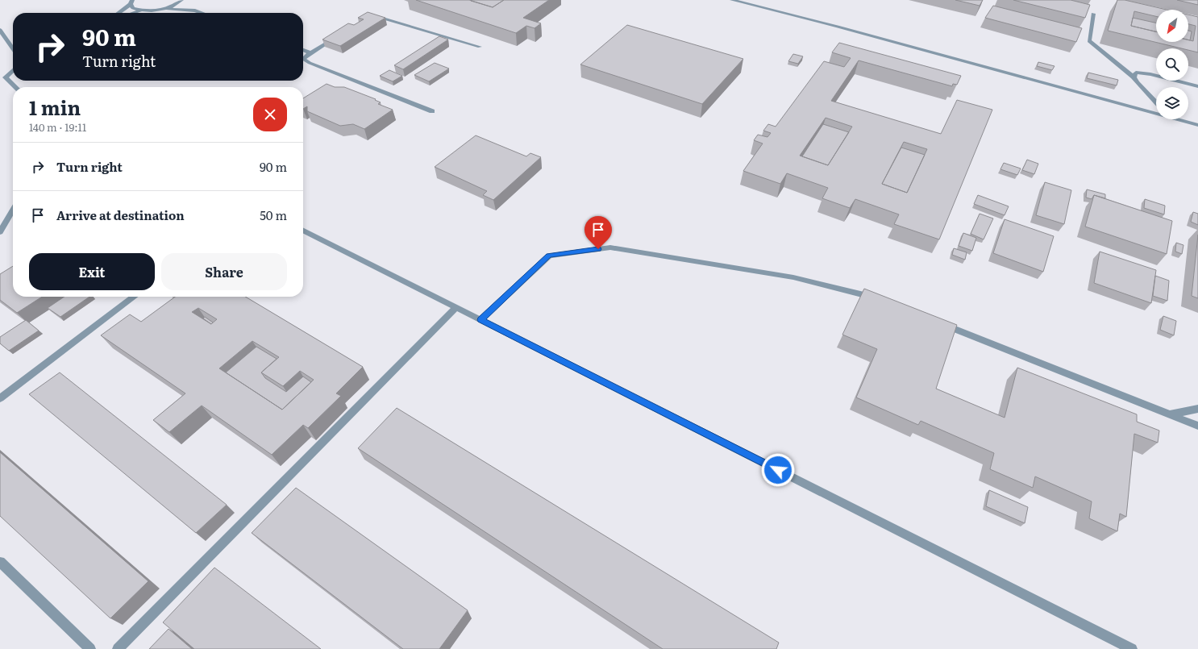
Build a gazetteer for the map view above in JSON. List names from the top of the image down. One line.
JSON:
{"north":"bottom left","page":{"turn":["90 m","Turn right"],"heading":["1 min","140 m · 19:11"],"list":[{"name":"Turn right","value":"90 m"},{"name":"Arrive at destination","value":"50 m"}],"buttons":["Exit","Share"]}}
